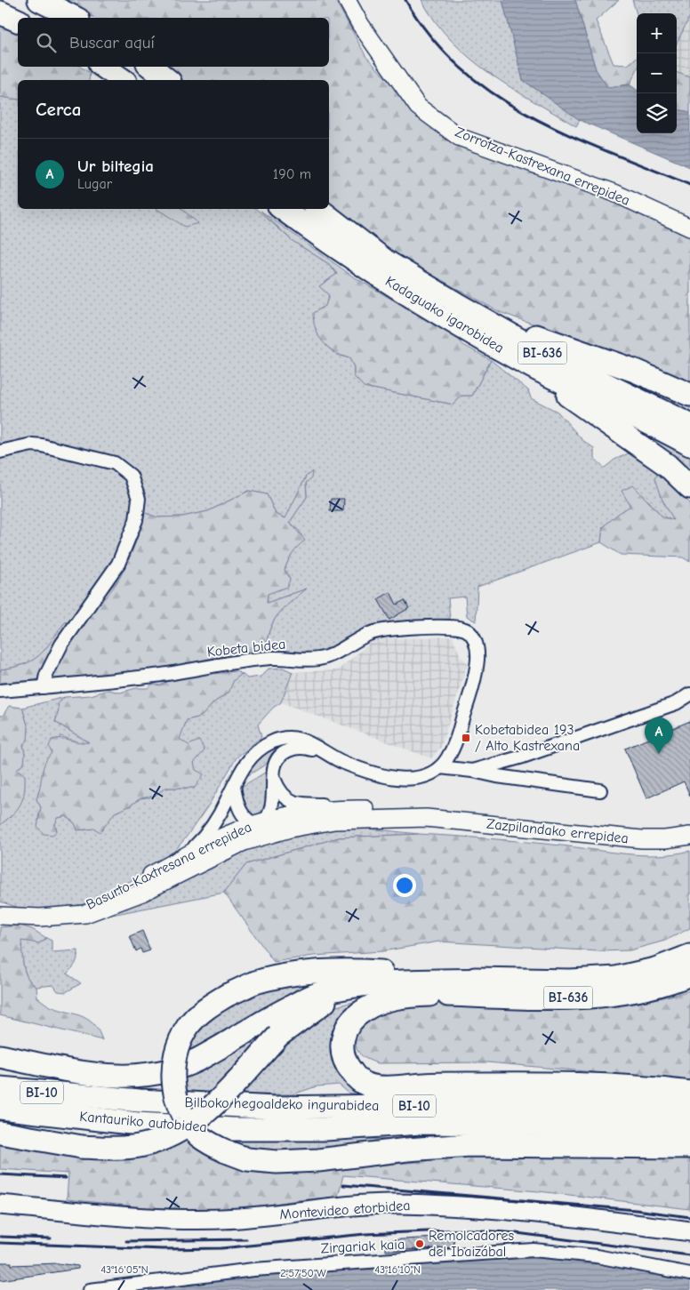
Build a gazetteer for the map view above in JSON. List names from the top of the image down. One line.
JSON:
{"streets":{"highway":["Kadaguako igarobidea","BI-636","BI-10","Bilboko hegoaldeko ingurabidea","Kantauriko autobidea"],"main road":["Montevideo etorbidea"],"street":["Zorrotza-Kastrexana errepidea","Kobeta bidea","Zazpilandako errepidea","Basurto-Kaxtresana errepidea","Zirgariak kaia"]},"crossings":[["Zazpilandako errepidea","Basurto-Kaxtresana errepidea"],["BI-10","Kantauriko autobidea"],["Bilboko hegoaldeko ingurabidea","Kantauriko autobidea"]],"places":{"transit":["Kobetabidea 193 / Alto Kastrexana"],"other":["Remolcadores del Ibaizábal"]},"page":{"map_buttons":["+","−"],"search":"Buscar aquí","heading":"Cerca","list":[{"mark":"A","name":"Ur biltegia","note":"Lugar","value":"190 m"}],"pins":"A"},"coordinates":["43°16'05\"N","43°16'10\"N","2°57'50\"W"]}
